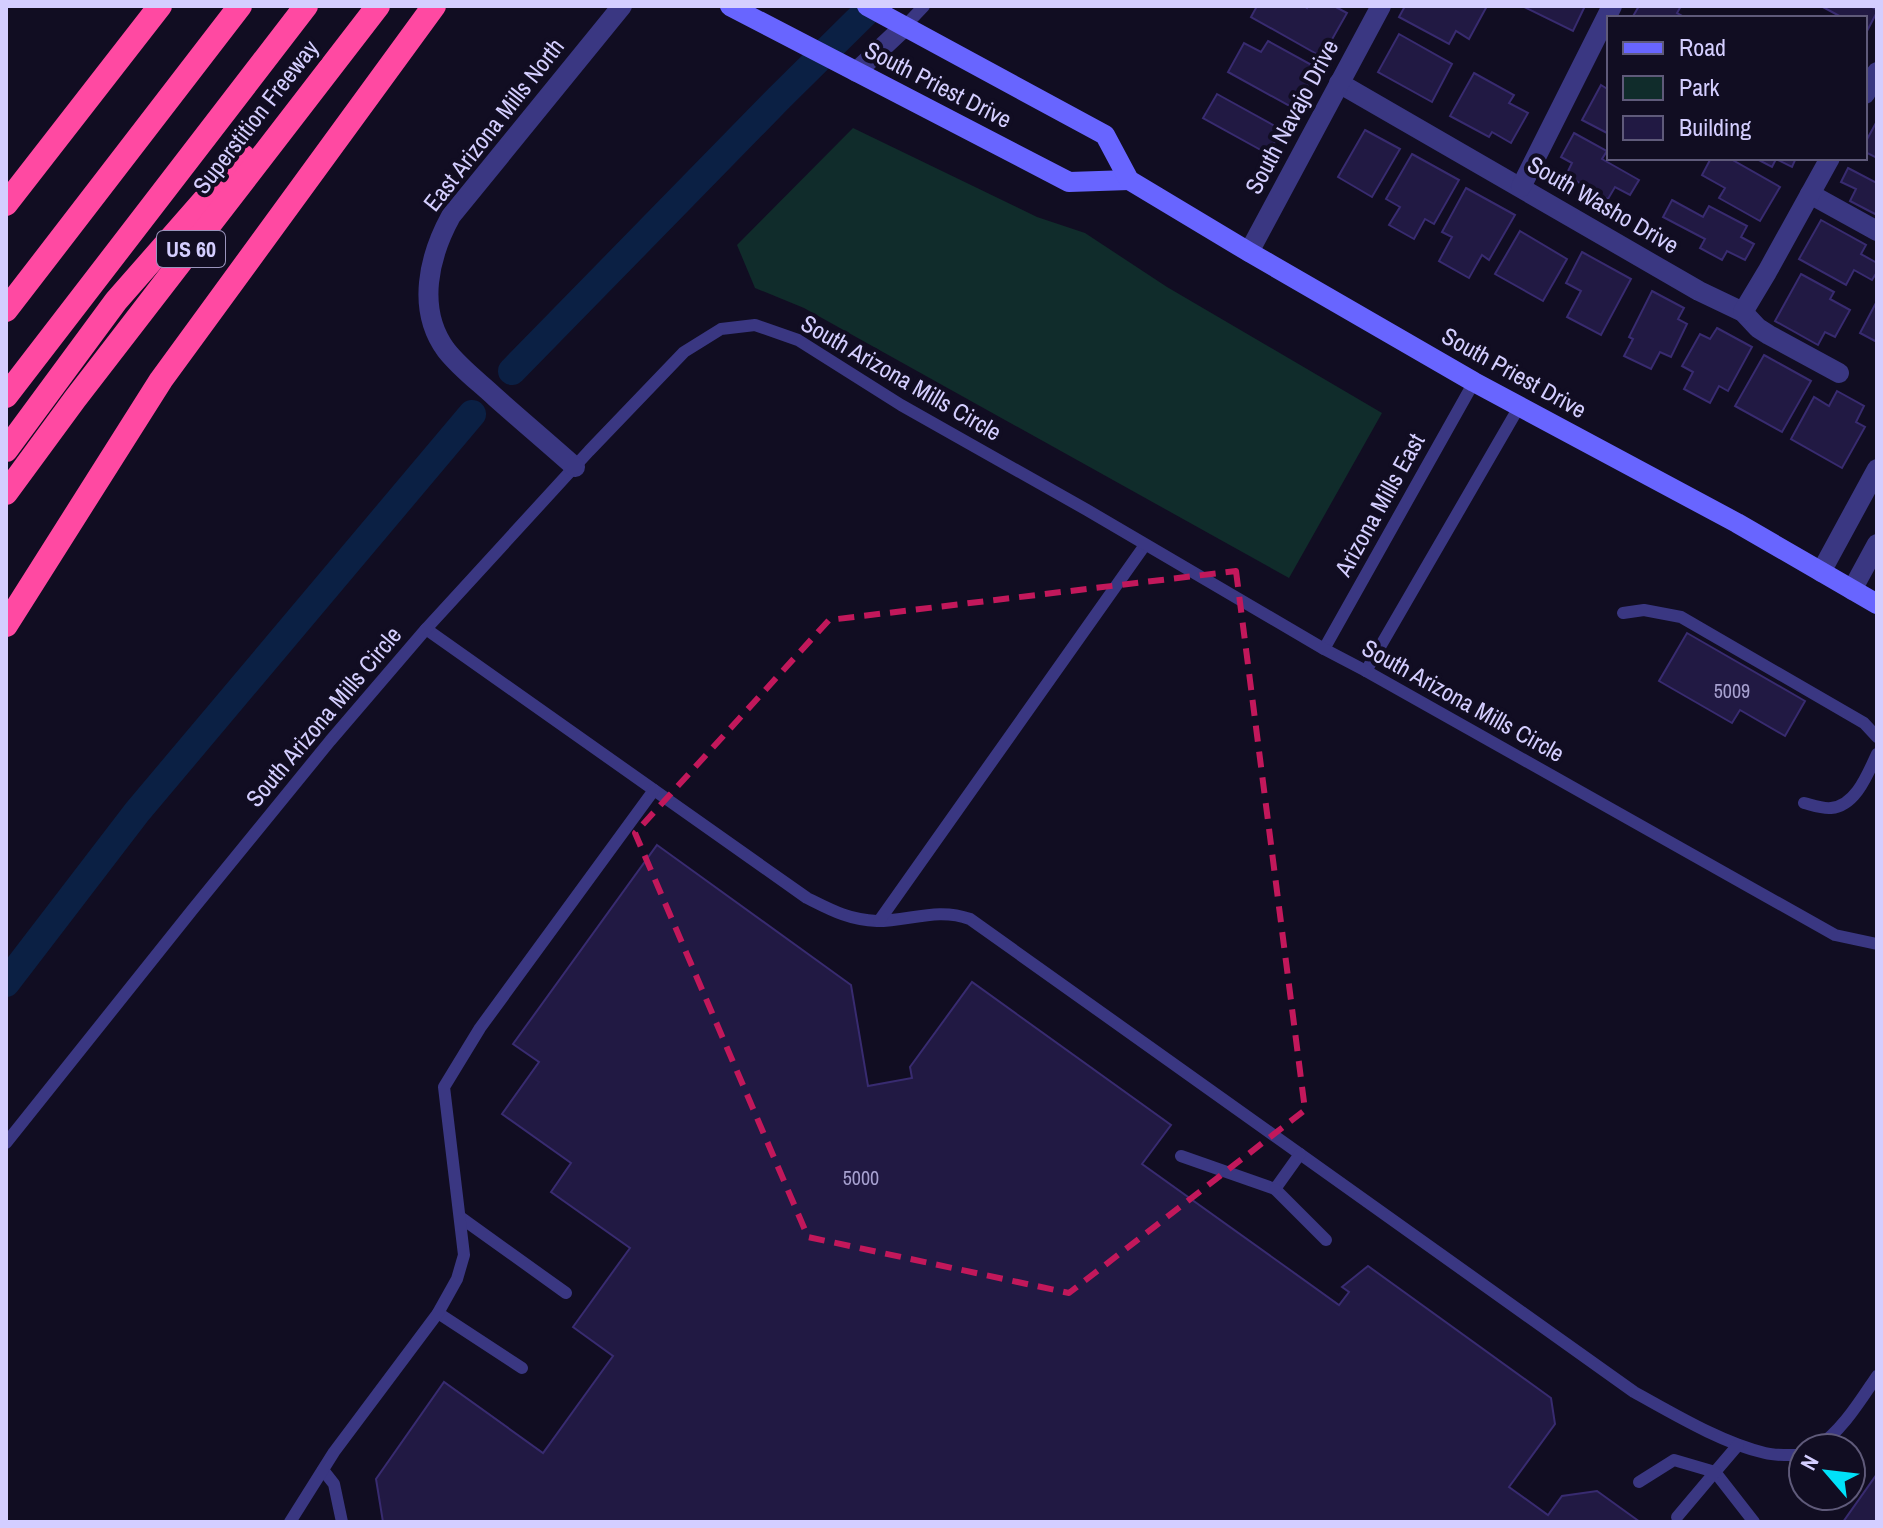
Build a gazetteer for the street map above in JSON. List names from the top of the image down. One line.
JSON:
{"streets":{"highway":["Superstition Freeway","US 60"],"main road":["South Priest Drive"],"street":["South Navajo Drive","East Arizona Mills North","South Washo Drive"],"lane":["South Arizona Mills Circle","Arizona Mills East"]},"crossings":[["South Priest Drive","South Navajo Drive"],["South Priest Drive","Arizona Mills East"],["South Navajo Drive","South Washo Drive"],["East Arizona Mills North","South Arizona Mills Circle"],["South Arizona Mills Circle","Arizona Mills East"]],"house_numbers":["5009","5000"],"legend":["Road","Park","Building"],"north":"top left"}
